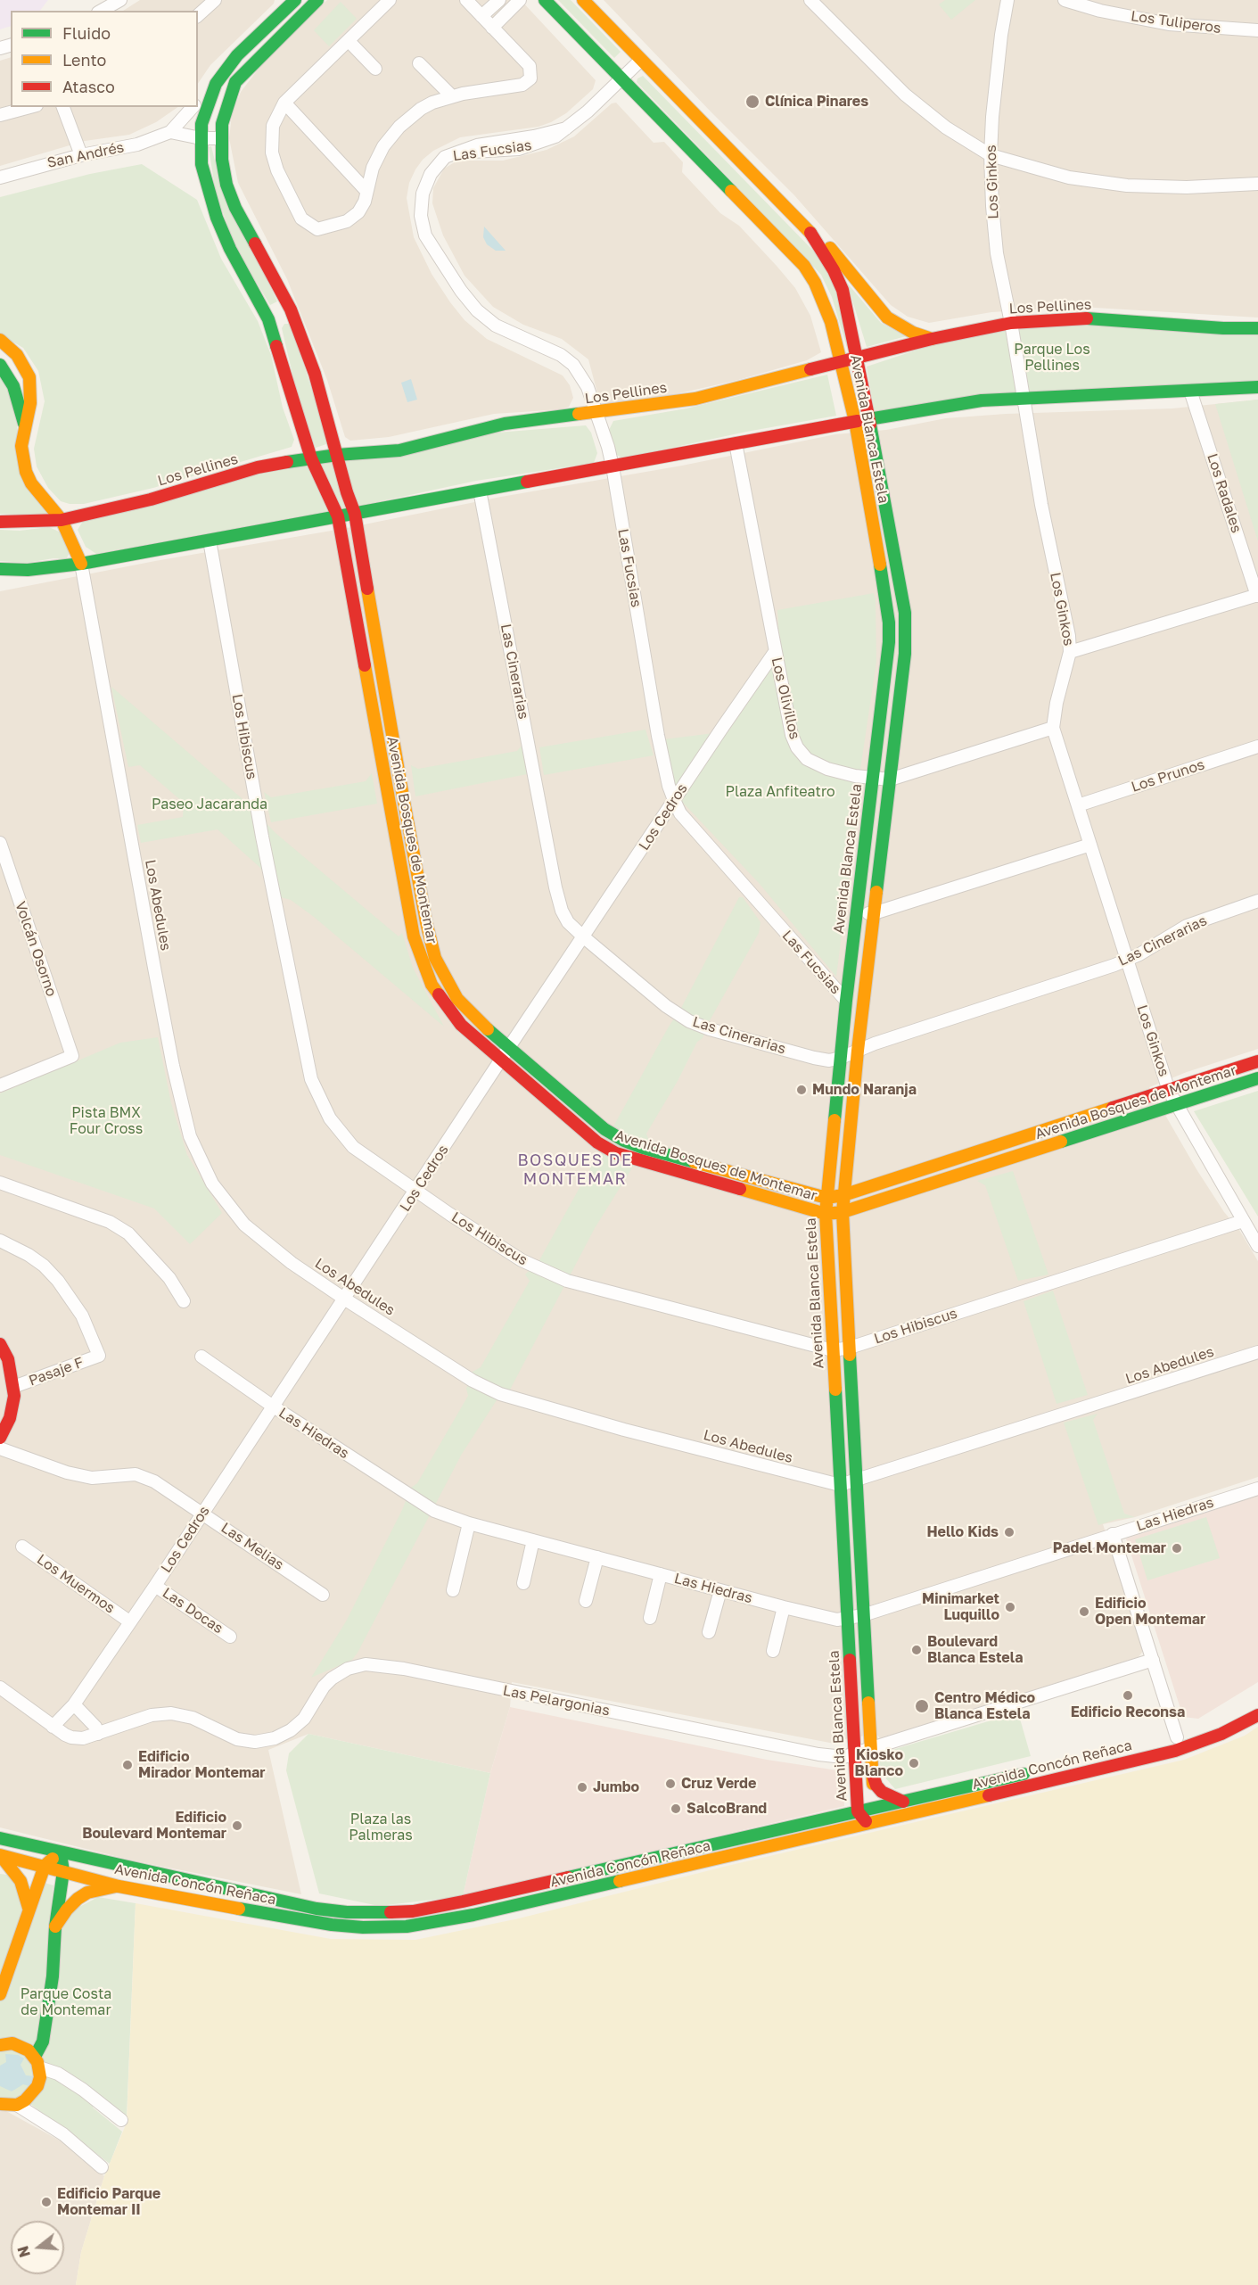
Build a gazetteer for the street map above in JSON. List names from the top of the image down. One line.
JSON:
{"streets":{"main road":["Los Pellines","Avenida Blanca Estela","Avenida Bosques de Montemar","Los Abedules","Avenida Concón Reñaca"],"street":["Los Tuliperos","Las Fucsias","San Andrés","Los Ginkos","Los Radales","Las Cinerarias","Los Olivillos","Los Hibiscus","Los Prunos","Los Cedros","Volcán Osorno","Pasaje F","Las Hiedras","Las Melias","Los Muermos","Las Docas","Las Pelargonias"]},"crossings":[["Las Fucsias","Los Pellines"],["Las Fucsias","Avenida Blanca Estela"],["Las Fucsias","Los Cedros"],["San Andrés","Avenida Bosques de Montemar"],["Los Ginkos","Los Pellines"],["Los Ginkos","Las Cinerarias"],["Los Ginkos","Los Olivillos"],["Los Ginkos","Los Hibiscus"],["Los Ginkos","Los Prunos"],["Los Ginkos","Avenida Bosques de Montemar"],["Los Pellines","Avenida Blanca Estela"],["Los Pellines","Avenida Bosques de Montemar"],["Los Pellines","Los Abedules"],["Avenida Blanca Estela","Las Cinerarias"],["Avenida Blanca Estela","Los Olivillos"],["Avenida Blanca Estela","Los Hibiscus"],["Avenida Blanca Estela","Avenida Bosques de Montemar"],["Avenida Blanca Estela","Los Abedules"],["Avenida Blanca Estela","Las Hiedras"],["Avenida Blanca Estela","Las Pelargonias"],["Avenida Blanca Estela","Avenida Concón Reñaca"],["Las Cinerarias","Los Cedros"],["Los Olivillos","Los Cedros"],["Los Hibiscus","Los Cedros"],["Los Cedros","Avenida Bosques de Montemar"],["Los Cedros","Los Abedules"],["Los Cedros","Las Hiedras"],["Los Cedros","Las Melias"],["Los Cedros","Los Muermos"],["Los Cedros","Las Docas"],["Los Cedros","Las Pelargonias"]],"districts":["BOSQUES DE MONTEMAR"],"parks":["Parque Los Pellines","Plaza Anfiteatro","Paseo Jacaranda","Pista BMX Four Cross","Plaza las Palmeras","Parque Costa de Montemar"],"places":["Clínica Pinares","Mundo Naranja","Hello Kids","Padel Montemar","Minimarket Luquillo","Edificio Open Montemar","Boulevard Blanca Estela","Edificio Reconsa","Centro Médico Blanca Estela","Kiosko Blanco","Edificio Mirador Montemar","Cruz Verde","Jumbo","SalcoBrand","Edificio Boulevard Montemar","Edificio Parque Montemar II"],"legend":["Fluido","Lento","Atasco"],"north":"left"}
